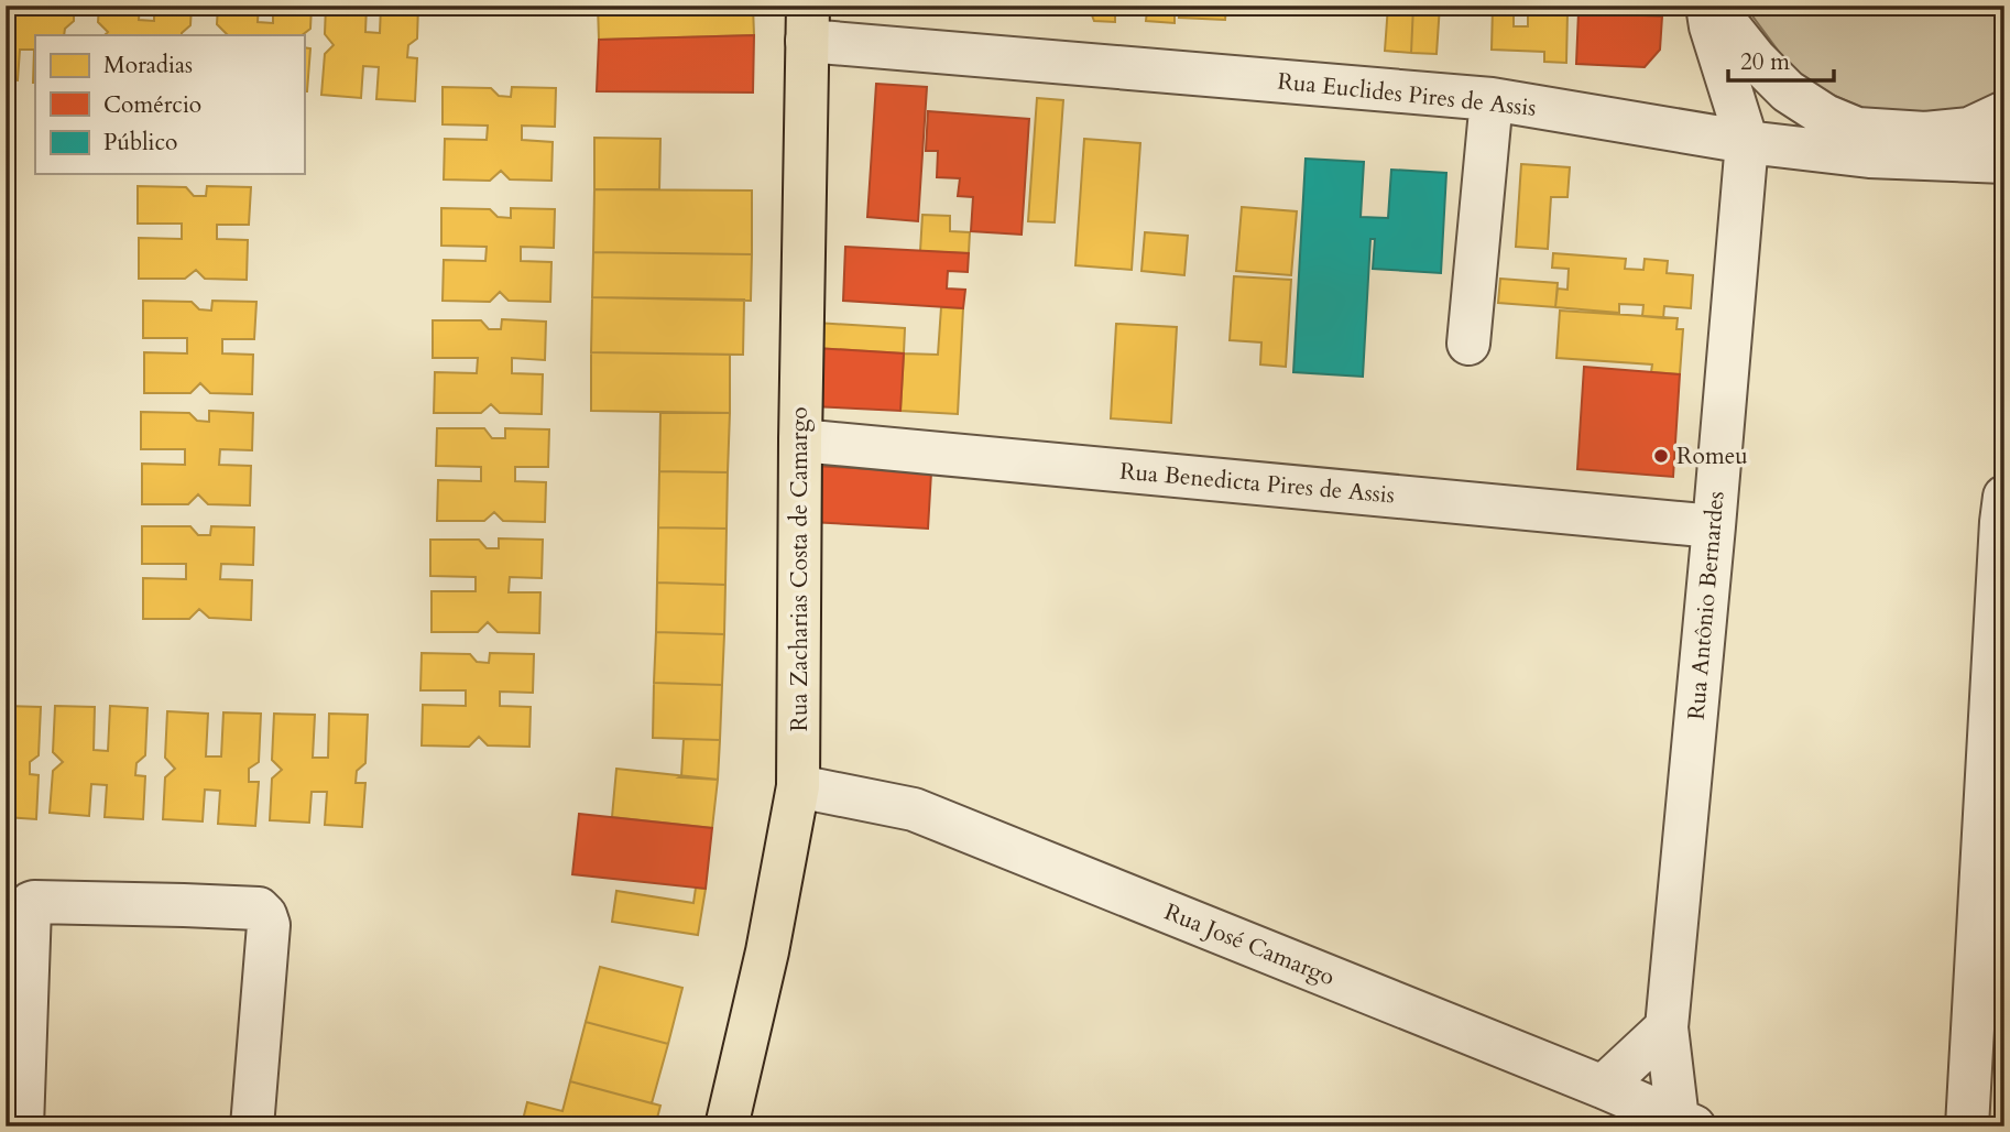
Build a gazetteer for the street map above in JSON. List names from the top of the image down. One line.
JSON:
{"streets":{"main road":["Rua Zacharias Costa de Camargo"],"street":["Rua Euclides Pires de Assis","Rua Benedicta Pires de Assis","Rua Antônio Bernardes","Rua José Camargo"]},"crossings":[["Rua Euclides Pires de Assis","Rua Zacharias Costa de Camargo"],["Rua Euclides Pires de Assis","Rua Antônio Bernardes"],["Rua Benedicta Pires de Assis","Rua Zacharias Costa de Camargo"],["Rua Benedicta Pires de Assis","Rua Antônio Bernardes"],["Rua Zacharias Costa de Camargo","Rua José Camargo"],["Rua Antônio Bernardes","Rua José Camargo"]],"places":["Romeu"],"legend":["Moradias","Comércio","Público"],"scale_bar":"20 m"}
